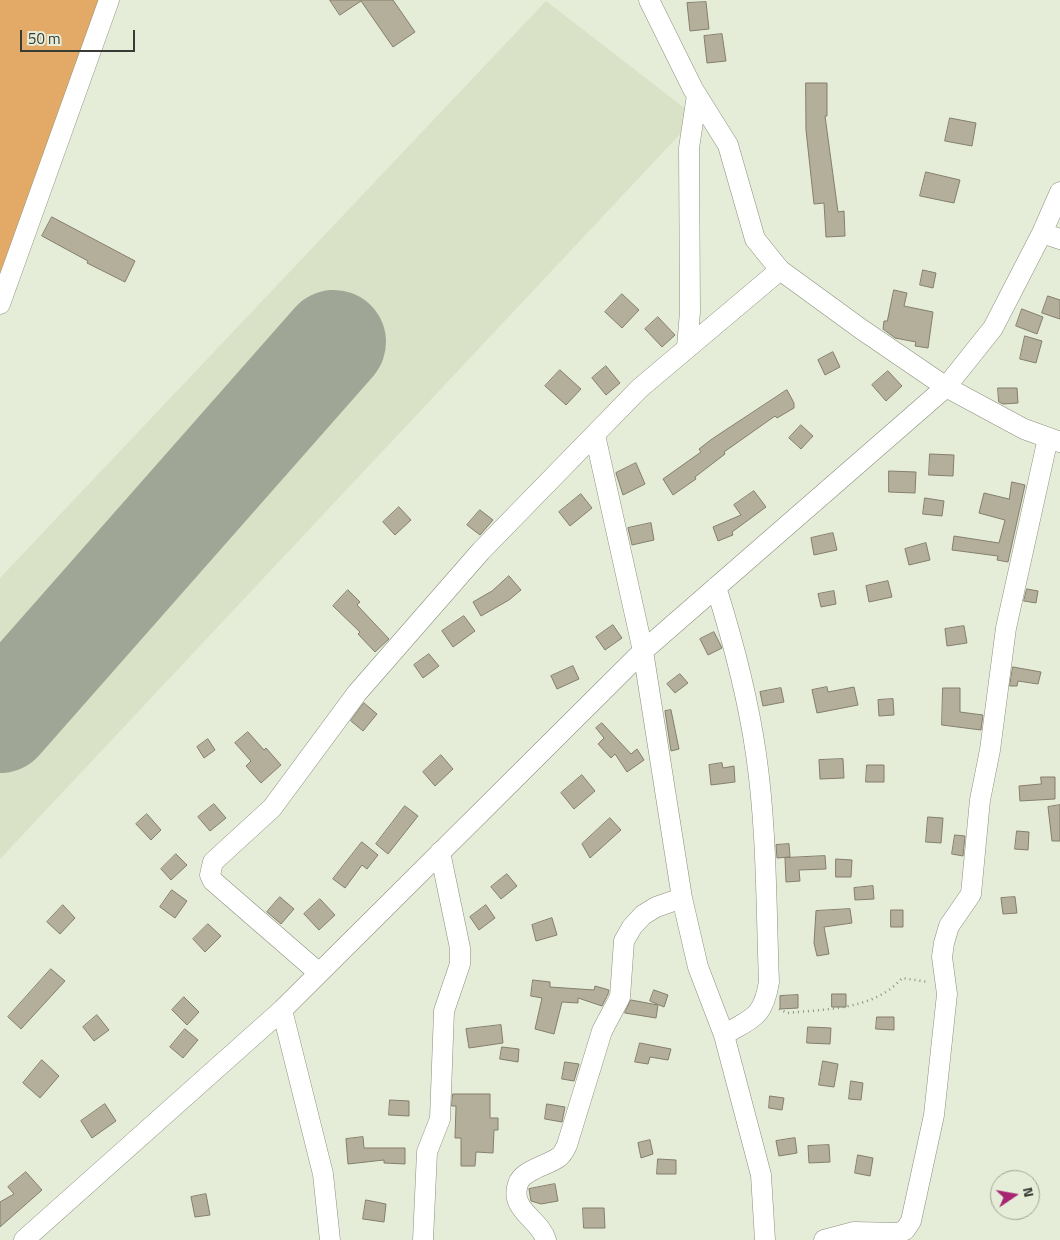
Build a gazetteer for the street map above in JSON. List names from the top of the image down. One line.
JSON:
{"scale_bar":"50 m","north":"right"}
